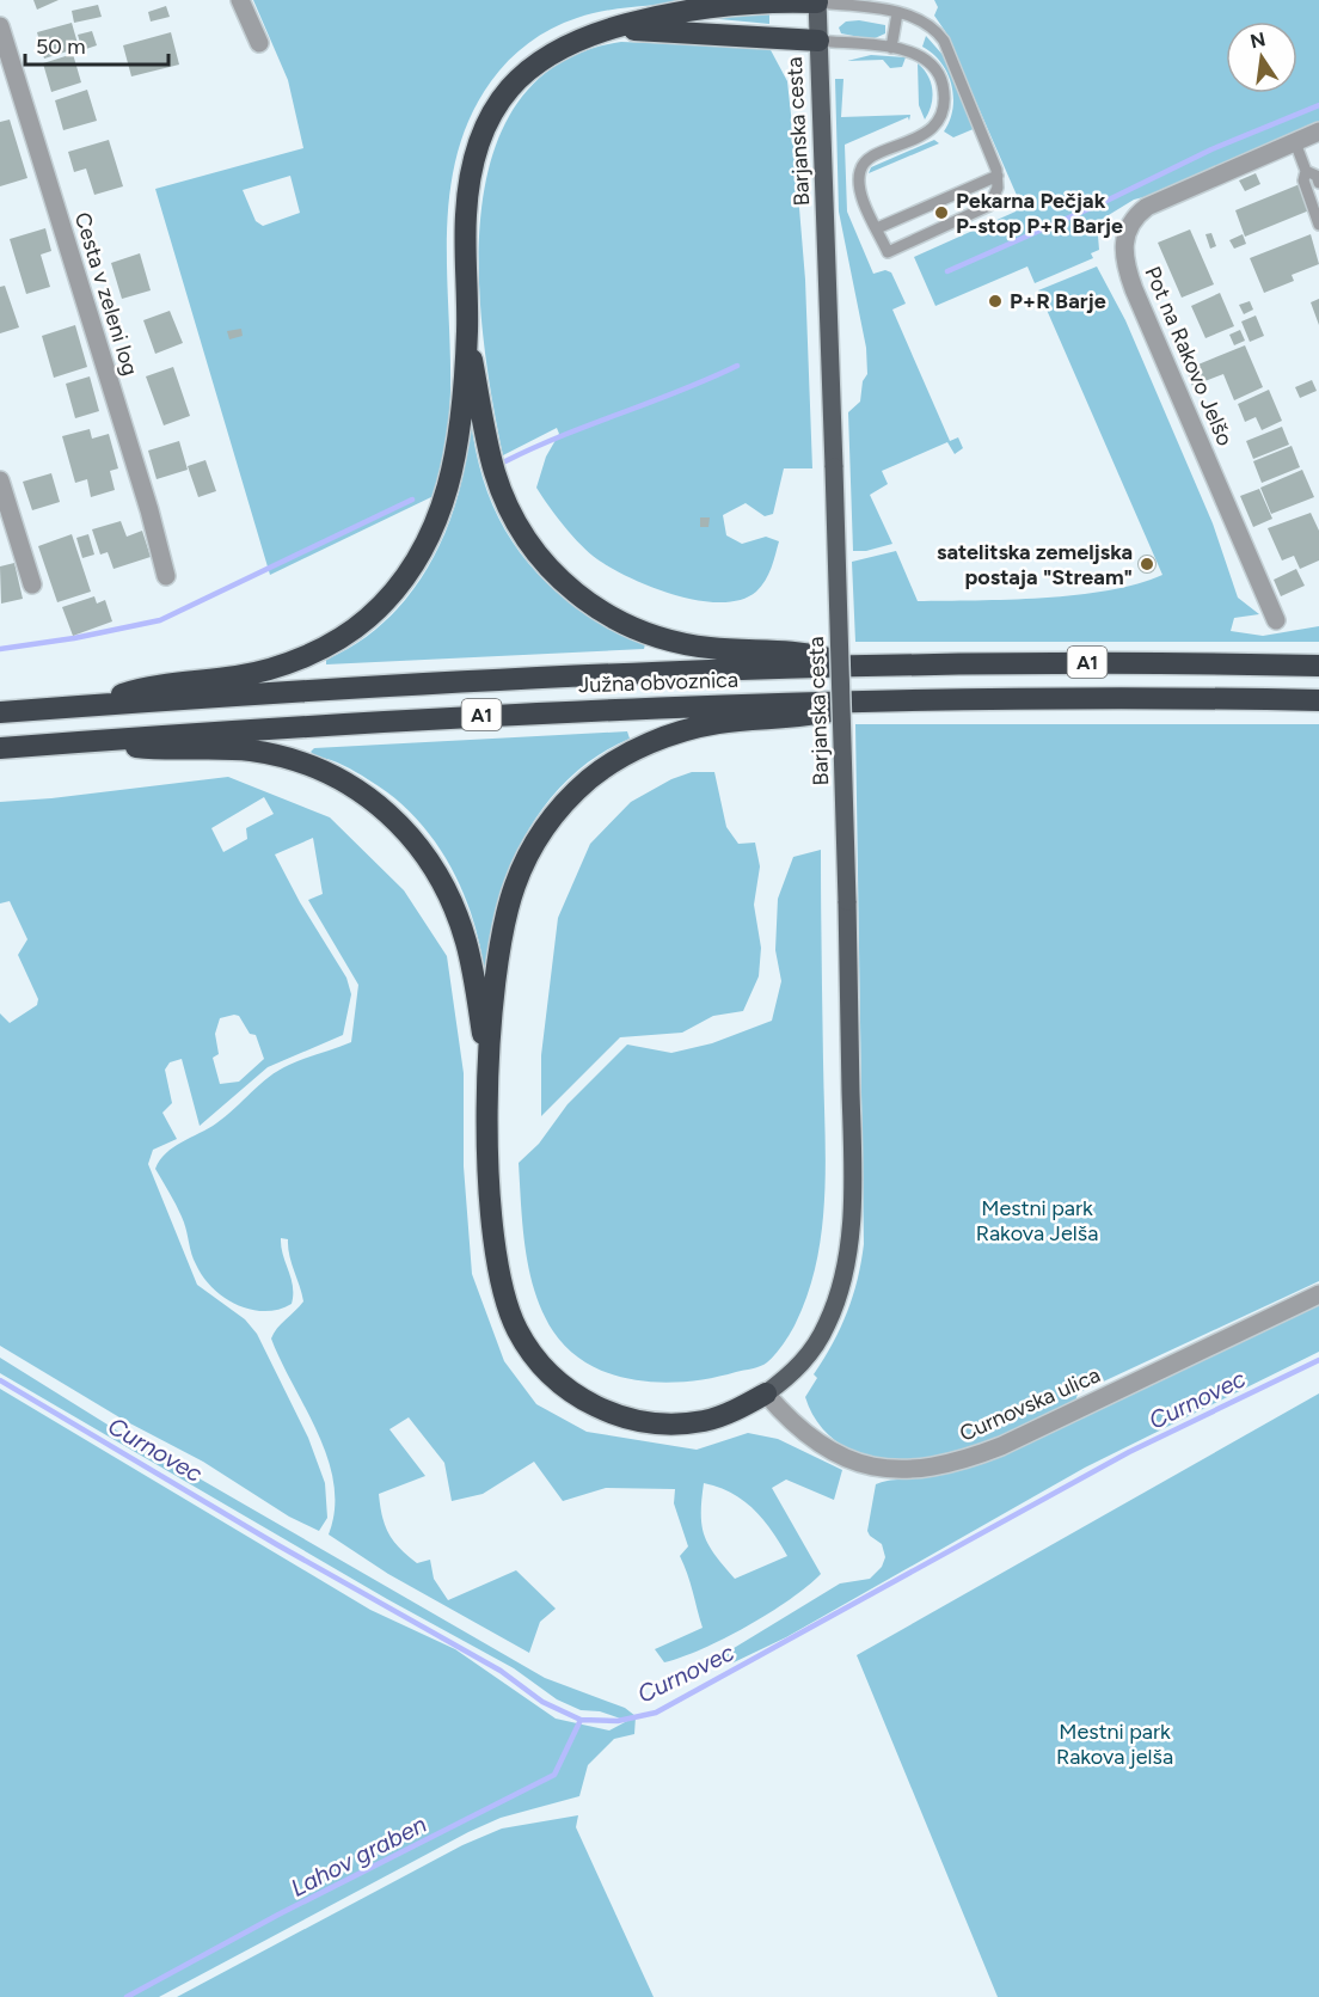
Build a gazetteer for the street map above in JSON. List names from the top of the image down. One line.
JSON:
{"streets":{"highway":["A1","Južna obvoznica"],"main road":["Barjanska cesta"],"street":["Cesta v zeleni log","Pot na Rakovo Jelšo","Curnovska ulica"]},"crossings":[["Barjanska cesta","Curnovska ulica"]],"water":["Curnovec","Lahov graben"],"parks":["Mestni park Rakova Jelša","Mestni park Rakova jelša"],"places":["Pekarna Pečjak P-stop P+R Barje","P+R Barje","satelitska zemeljska postaja \"Stream\""],"scale_bar":"50 m","north":"top"}
